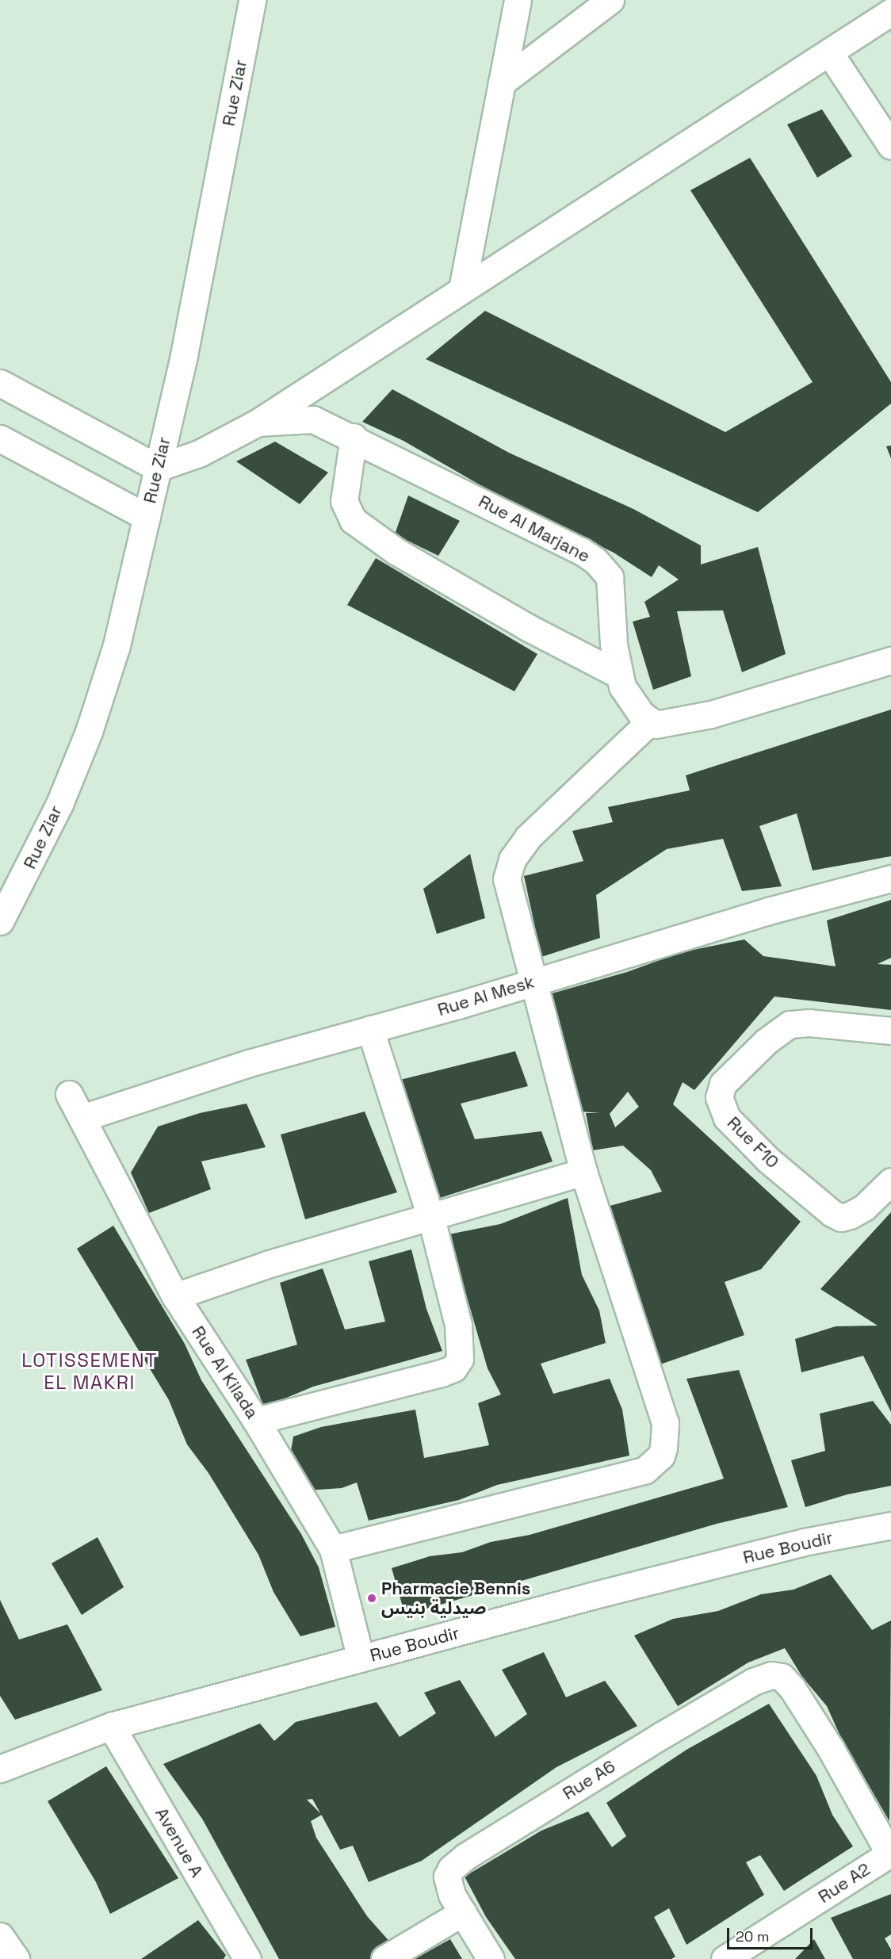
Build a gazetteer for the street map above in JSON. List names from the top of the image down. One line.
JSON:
{"streets":{"street":["Rue Ziar","Rue Al Marjane","Rue Al Mesk","Rue F10","Rue Al Kilada","Rue Boudir","Rue A6","Avenue A","Rue A2"]},"crossings":[["Rue Ziar","Rue Al Marjane"],["Rue Al Mesk","Rue Al Kilada"],["Rue Al Kilada","Rue Boudir"],["Rue Boudir","Avenue A"],["Rue A6","Rue A2"]],"districts":["LOTISSEMENT EL MAKRI"],"places":["Pharmacie Bennis صيدلية بنيس"],"scale_bar":"20 m"}
